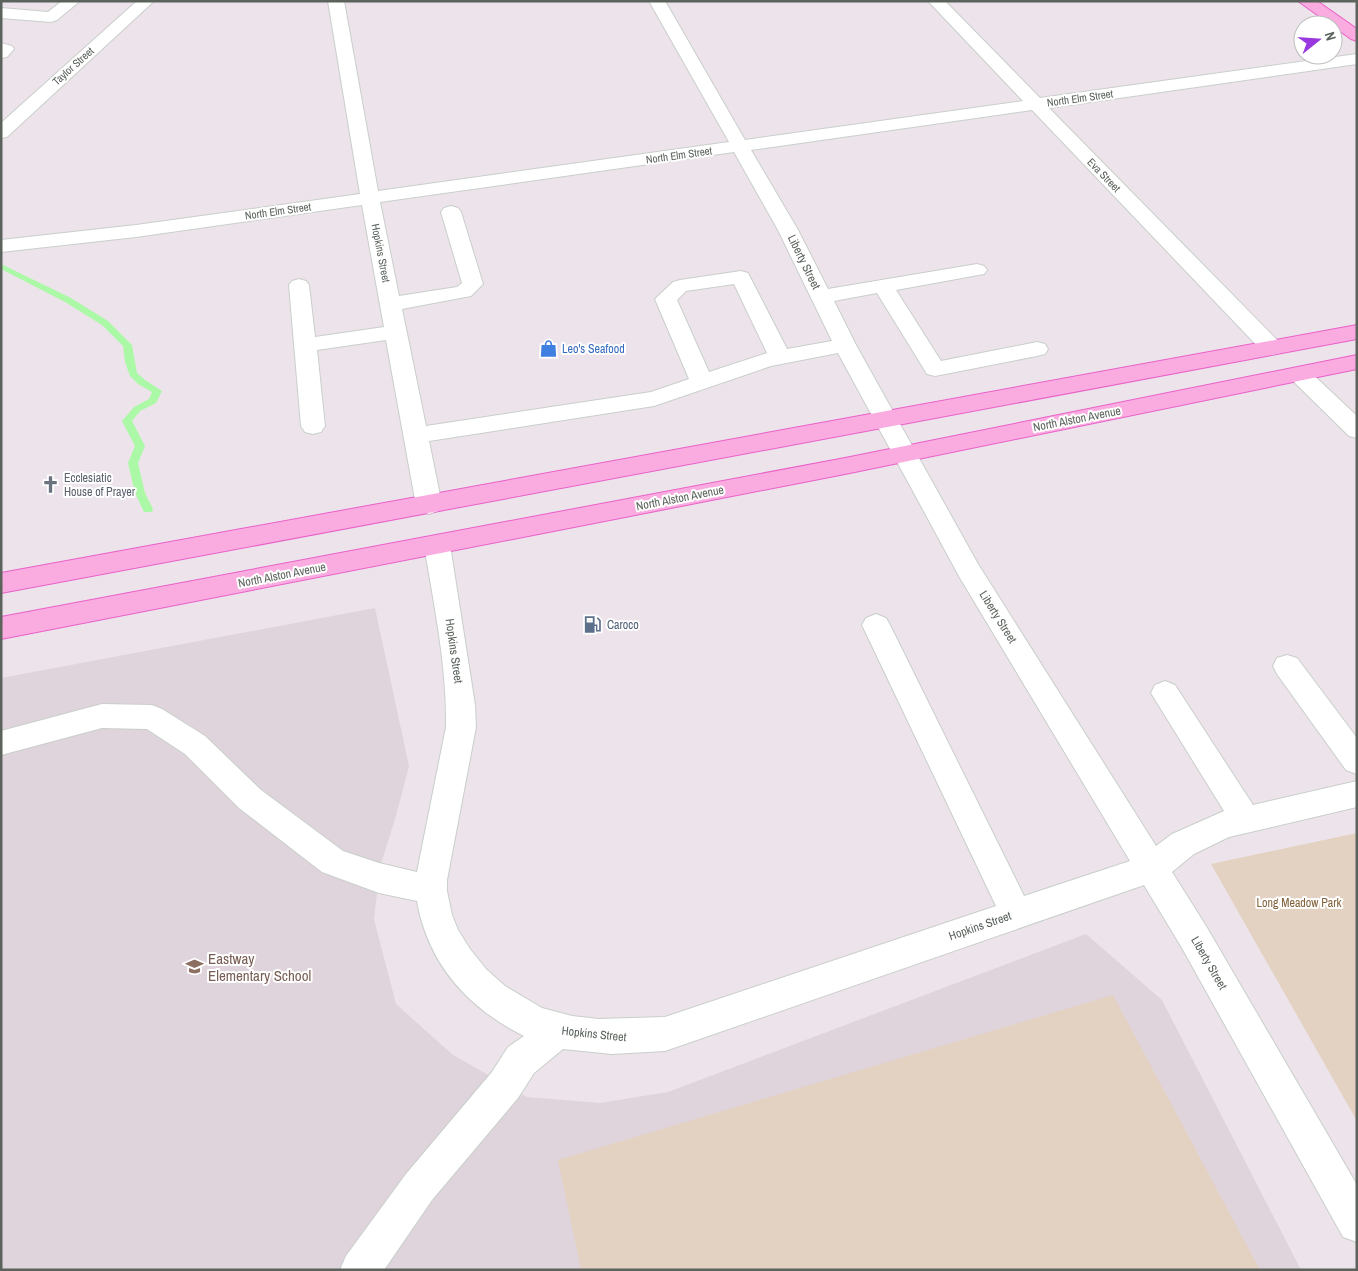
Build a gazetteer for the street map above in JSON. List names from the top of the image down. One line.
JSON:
{"streets":{"main road":["North Alston Avenue"],"street":["Taylor Street","North Elm Street","Eva Street","Hopkins Street","Liberty Street"]},"crossings":[["North Elm Street","Eva Street"],["North Elm Street","Hopkins Street"],["North Elm Street","Liberty Street"],["Hopkins Street","Liberty Street"],["Hopkins Street","North Alston Avenue"],["Liberty Street","North Alston Avenue"]],"parks":["Long Meadow Park"],"places":{"shop":["Leo's Seafood"],"church":["Ecclesiatic House of Prayer"],"fuel station":["Caroco"],"school or university":["Eastway Elementary School"]},"north":"right"}
